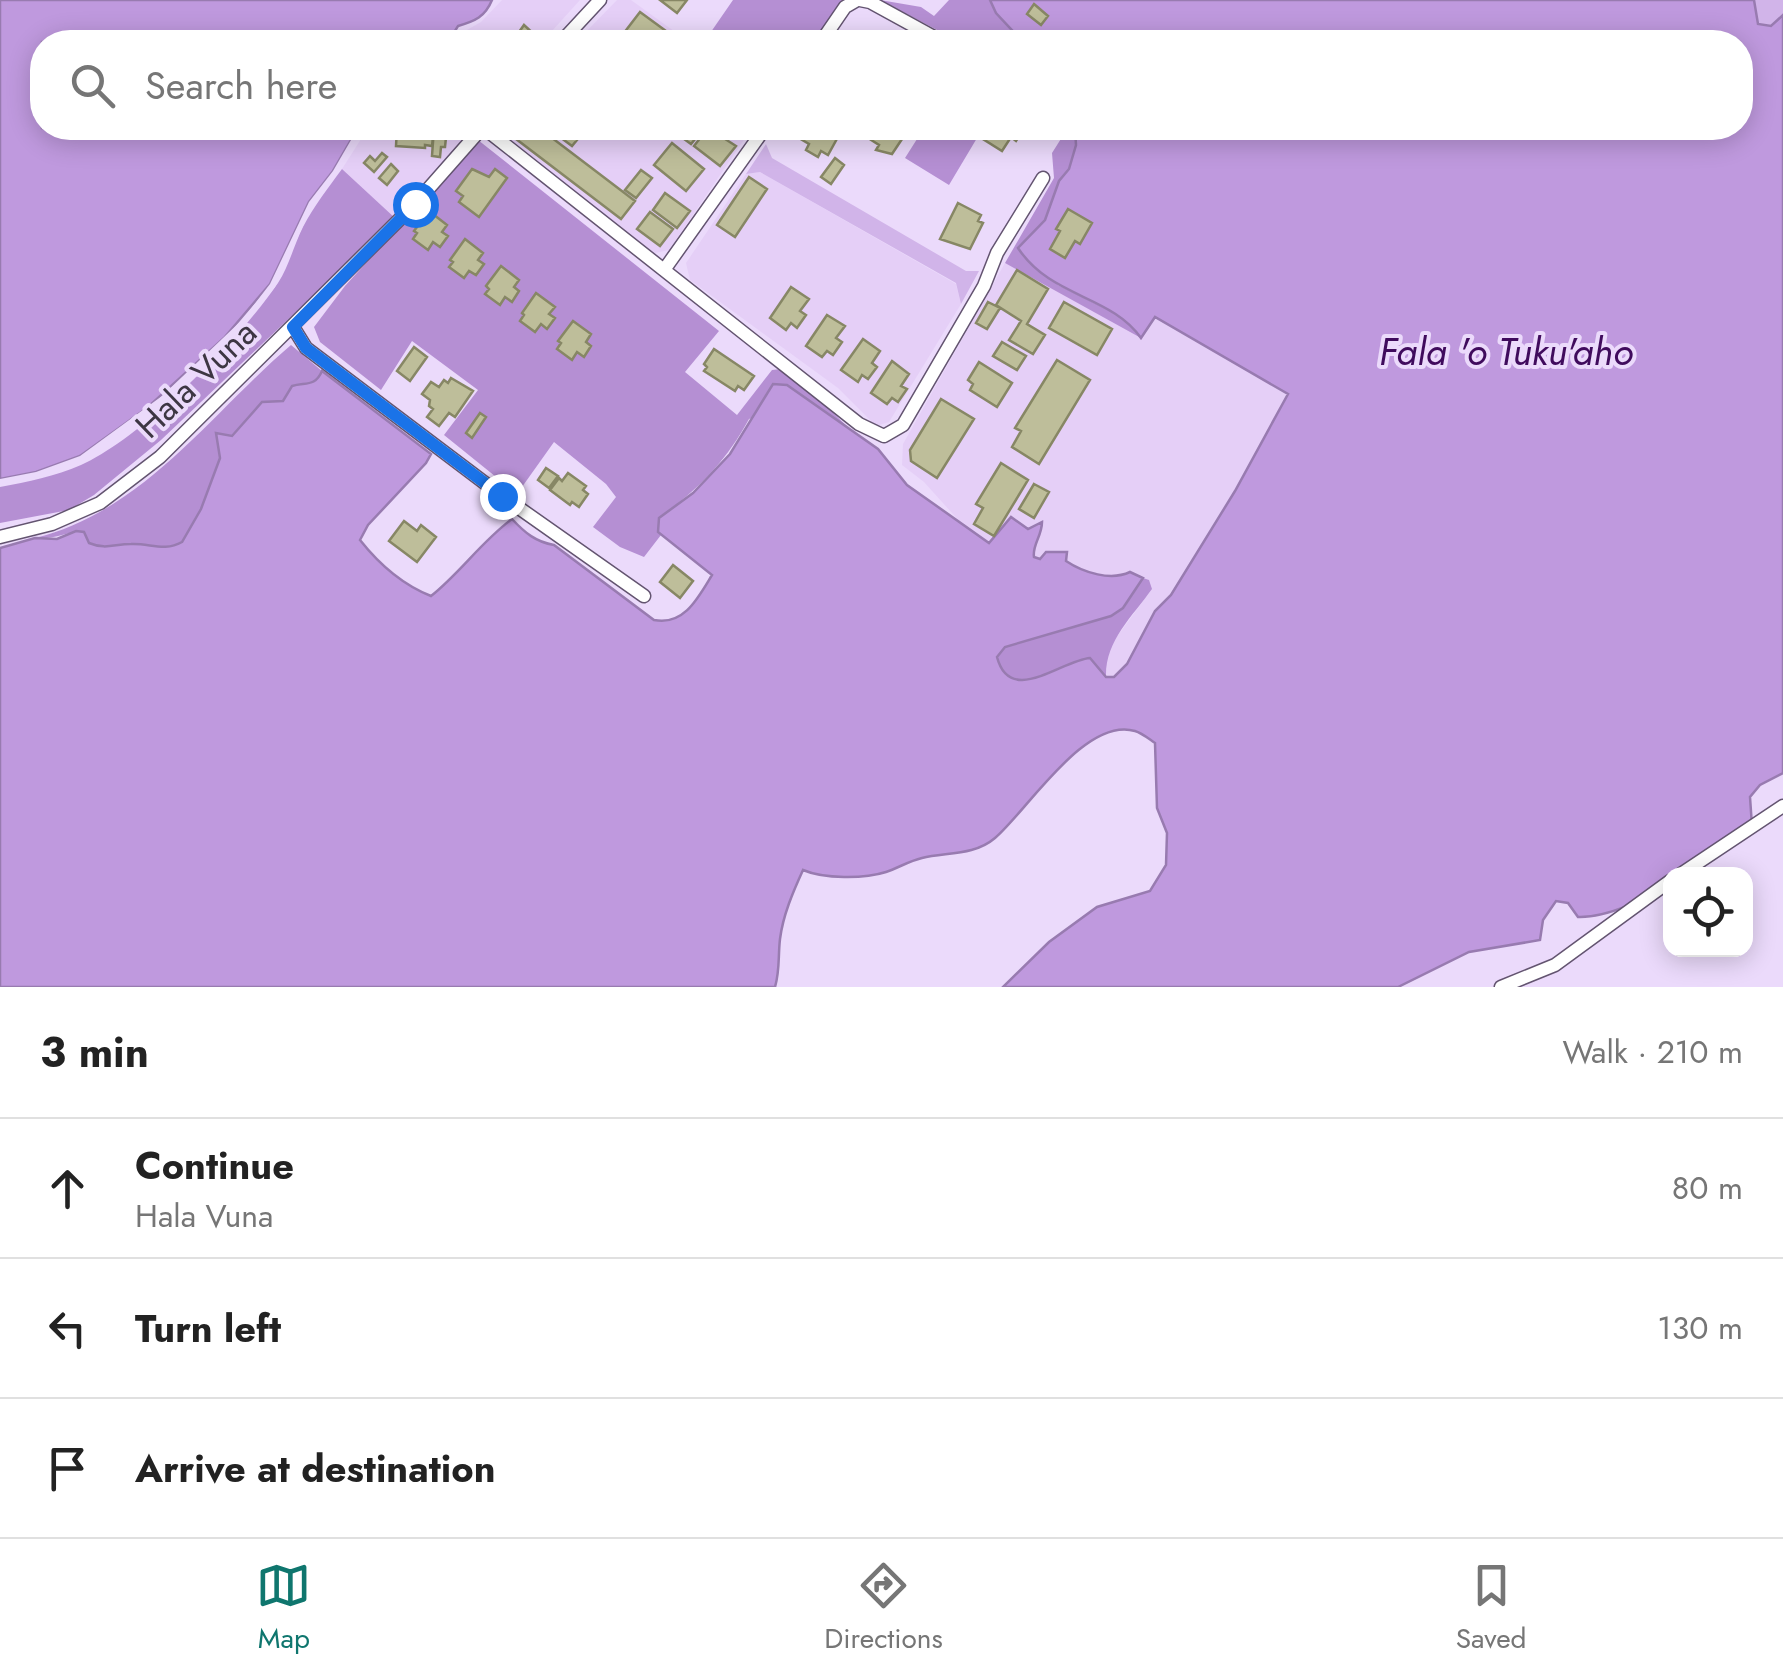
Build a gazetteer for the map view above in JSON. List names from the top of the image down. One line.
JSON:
{"streets":{"street":["Hala Vuna"]},"water":["Fala 'o Tuku'aho"],"page":{"search":"Search here","heading":["3 min","Walk · 210 m"],"list":[["Continue","Hala Vuna","80 m"],["Turn left","130 m"],"Arrive at destination"],"nav":["Map","Directions","Saved"]}}
